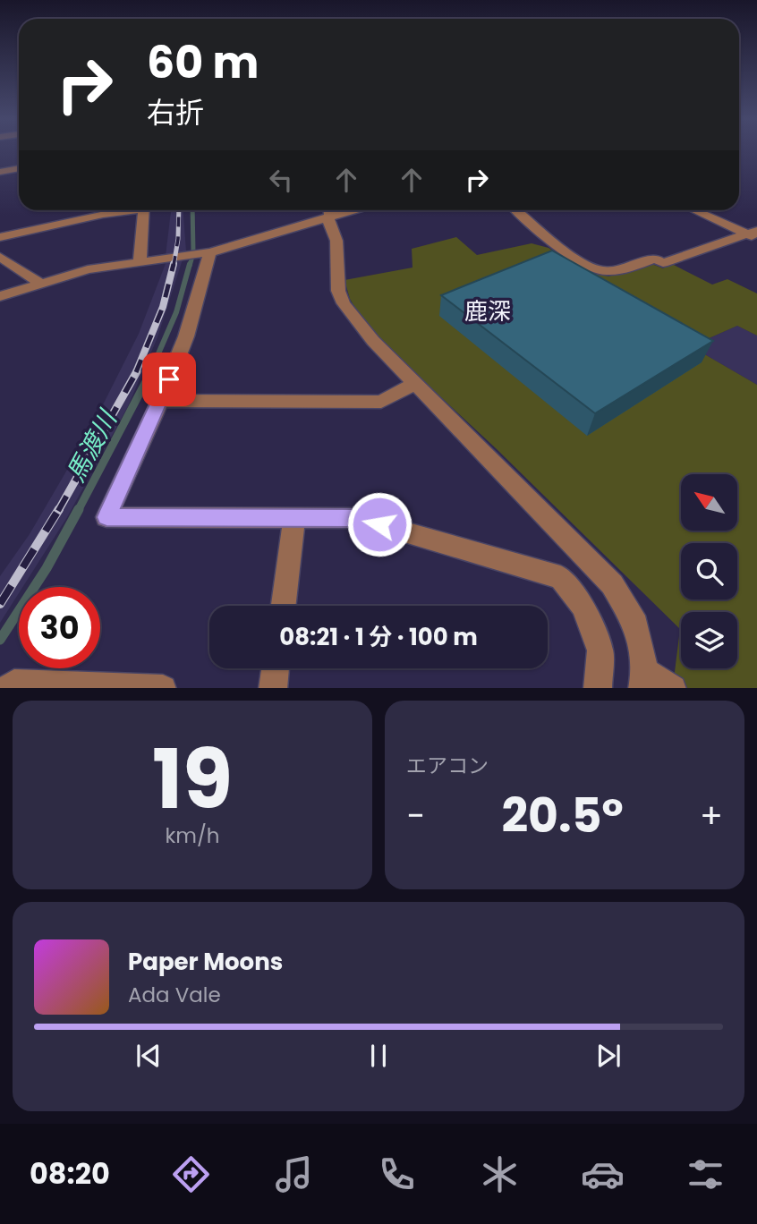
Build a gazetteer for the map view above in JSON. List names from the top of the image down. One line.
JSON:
{"districts":["鹿深"],"water":["馬渡川"],"north":"top left","page":{"turn":["60 m","右折"],"limit":"30","trip":"08:21 · 1 分 · 100 m","tile":[["19","km/h"],"エアコン"],"heat":["−","20.5°","+"],"song":["Paper Moons","Ada Vale"],"tabs":"08:20"}}
